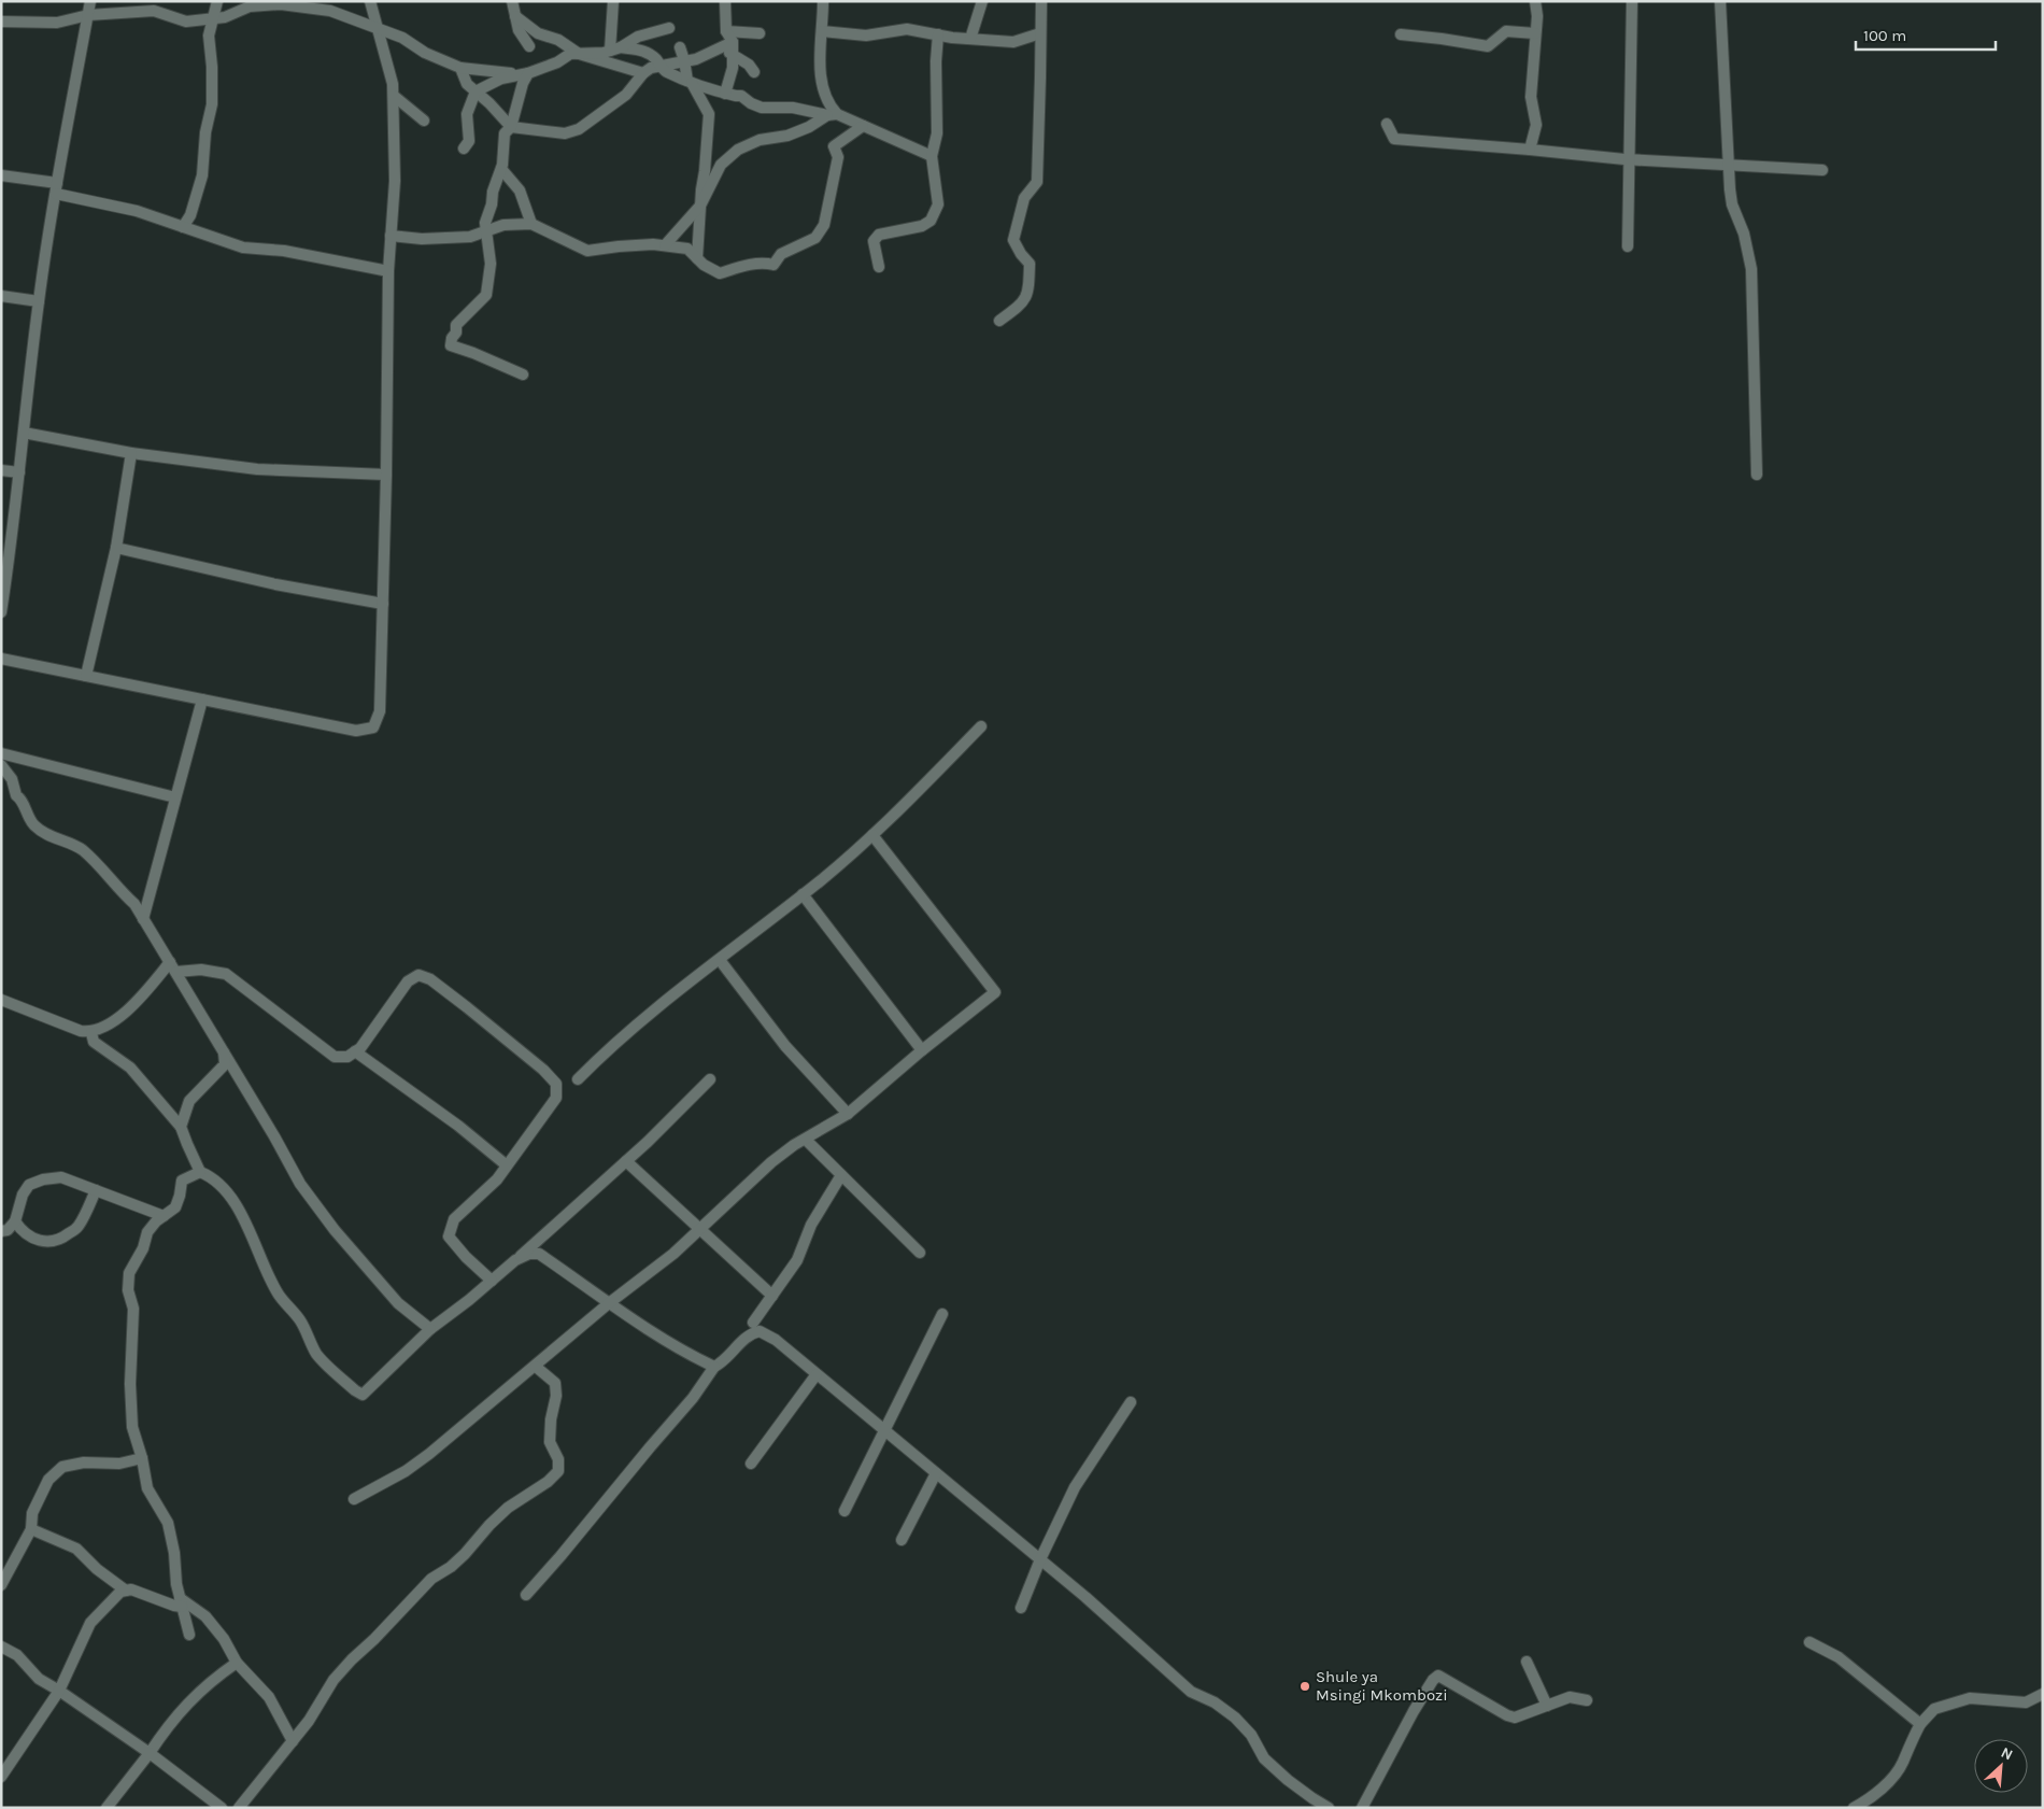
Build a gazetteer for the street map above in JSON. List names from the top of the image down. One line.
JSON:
{"places":["Shule ya Msingi Mkombozi"],"scale_bar":"100 m","north":"top right"}
